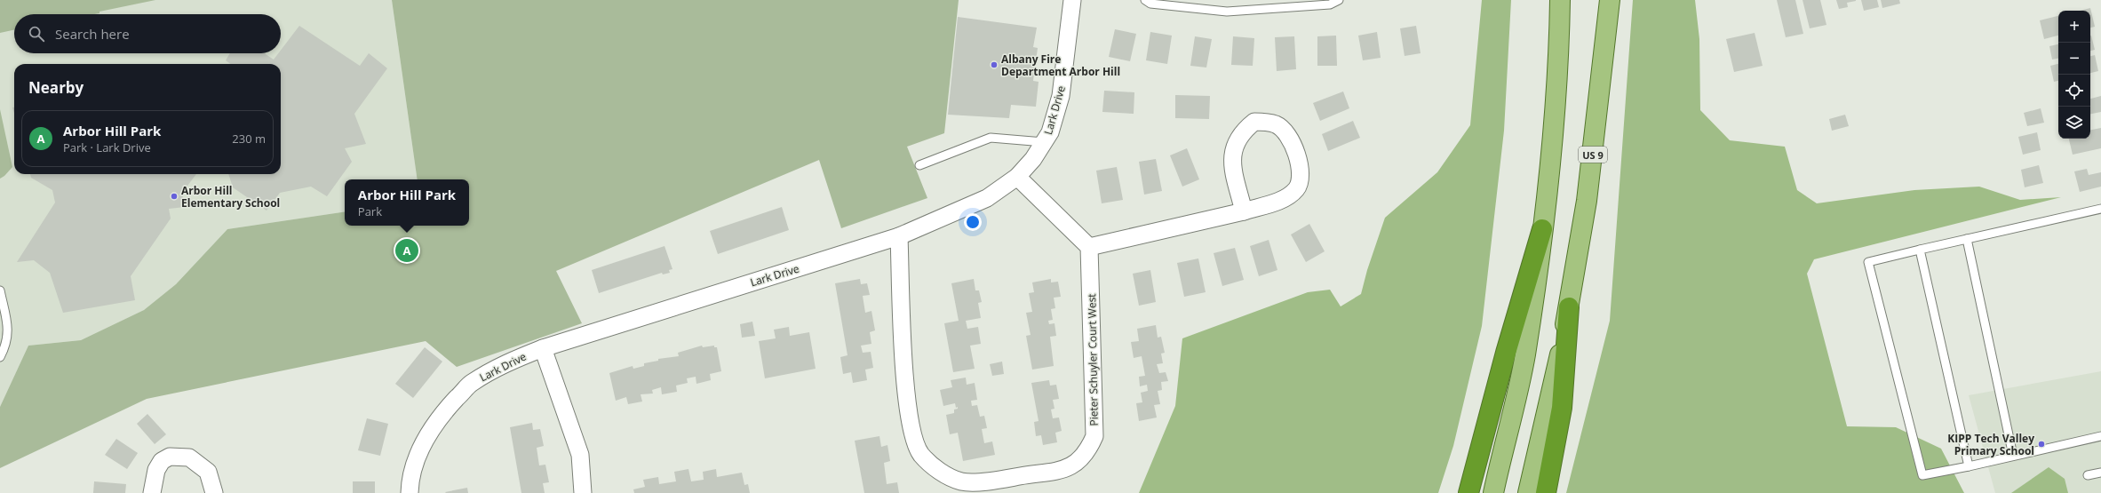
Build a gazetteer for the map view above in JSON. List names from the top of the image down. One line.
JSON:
{"streets":{"main road":["US 9"],"street":["Lark Drive","Pieter Schuyler Court West"]},"crossings":[["Lark Drive","Pieter Schuyler Court West"]],"places":["Albany Fire Department Arbor Hill","Arbor Hill Elementary School","KIPP Tech Valley Primary School"],"page":{"map_buttons":["+","−"],"search":"Search here","heading":"Nearby","list":[{"mark":"A","name":"Arbor Hill Park","note":"Park · Lark Drive","value":"230 m"}],"popup":["Arbor Hill Park","Park"],"pins":"A"}}
